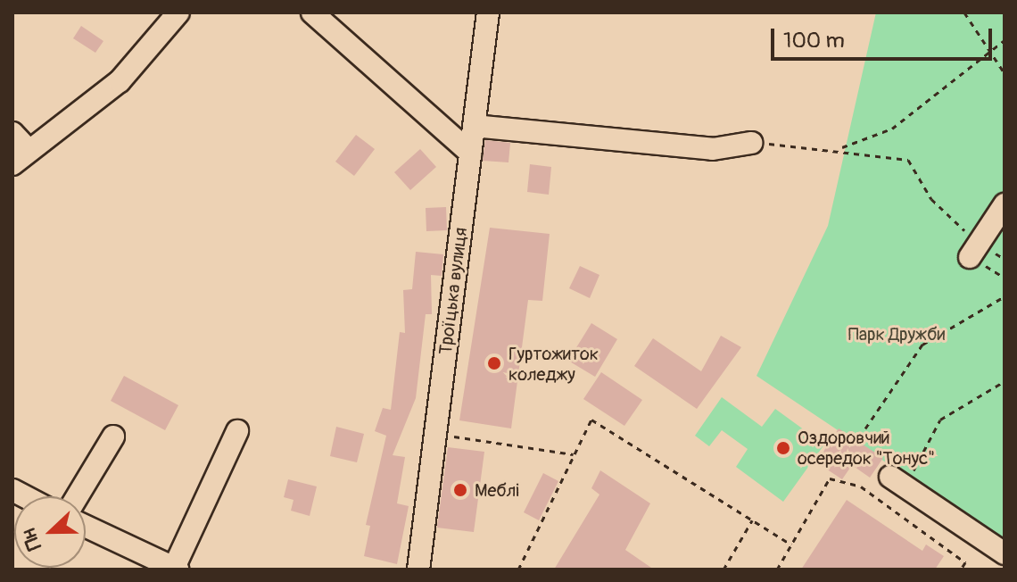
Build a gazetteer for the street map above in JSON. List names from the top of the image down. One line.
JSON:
{"streets":{"street":["Троїцька вулиця"]},"parks":["Парк Дружби"],"places":["Гуртожиток коледжу","Оздоровчий осередок \"Тонус\"","Меблі"],"scale_bar":"100 m","north":"left"}
